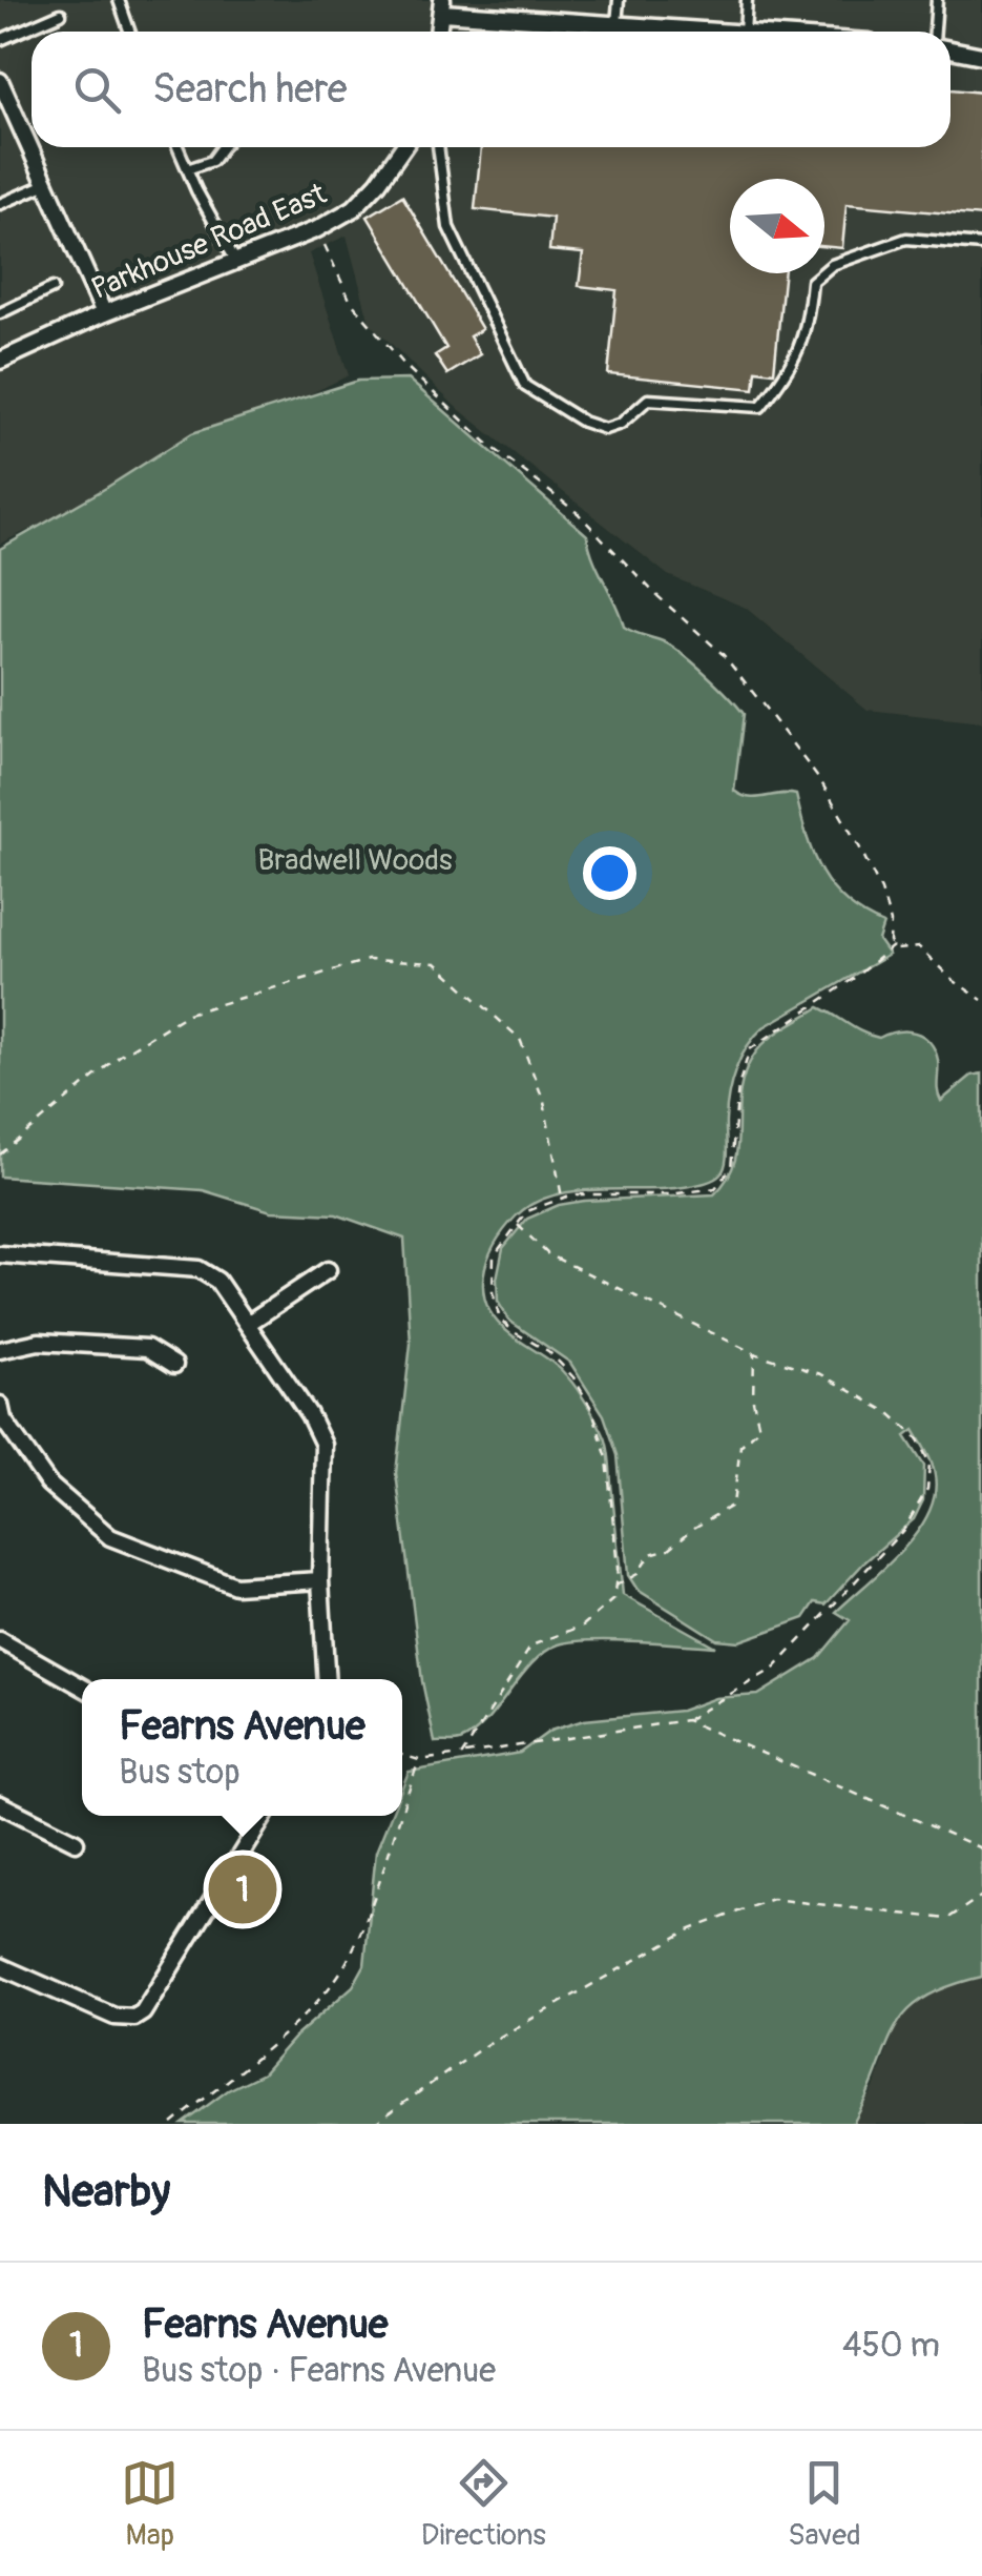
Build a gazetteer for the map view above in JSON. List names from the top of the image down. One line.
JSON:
{"streets":{"street":["Parkhouse Road East"]},"parks":["Bradwell Woods"],"north":"right","page":{"search":"Search here","popup":["Fearns Avenue","Bus stop"],"pins":"1","heading":"Nearby","list":[{"mark":"1","name":"Fearns Avenue","note":"Bus stop · Fearns Avenue","value":"450 m"}],"nav":["Map","Directions","Saved"]}}
